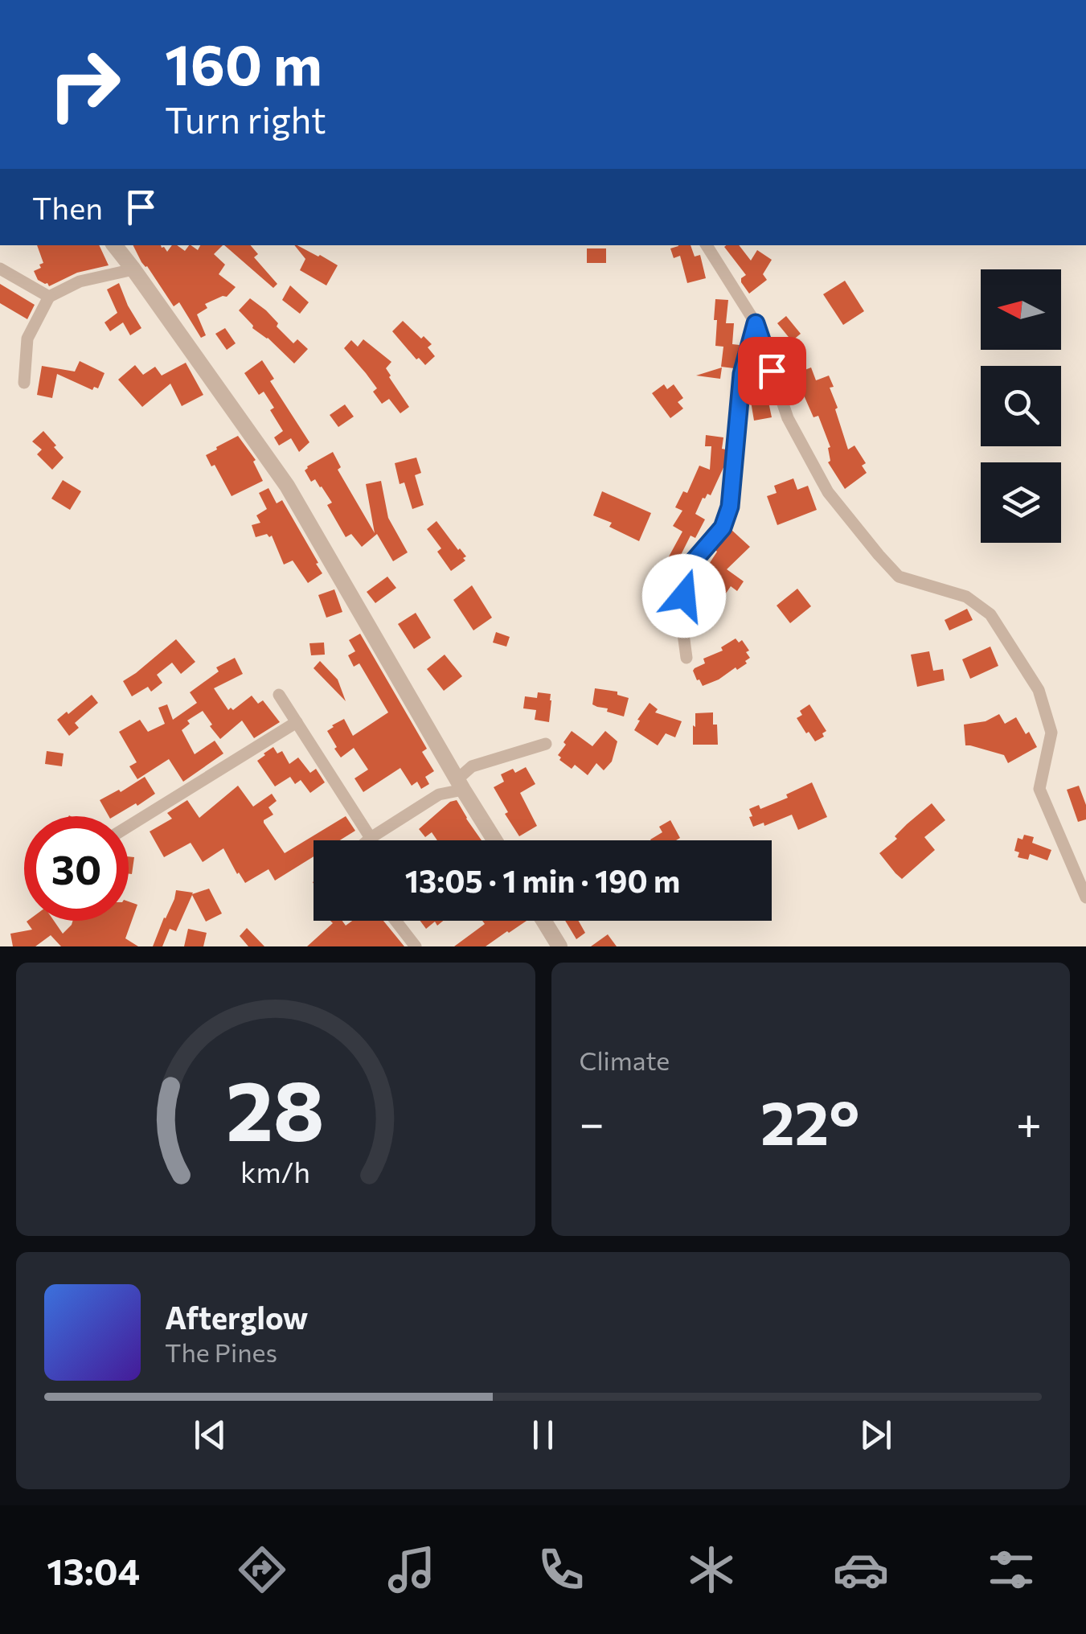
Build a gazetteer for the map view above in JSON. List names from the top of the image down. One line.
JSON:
{"north":"left","page":{"turn":["160 m","Turn right"],"then":"Then","limit":"30","trip":"13:05 · 1 min · 190 m","tile":"Climate","heat":["−","22°","+"],"song":["Afterglow","The Pines"],"tabs":"13:04","gauge":["28","km/h"]}}
